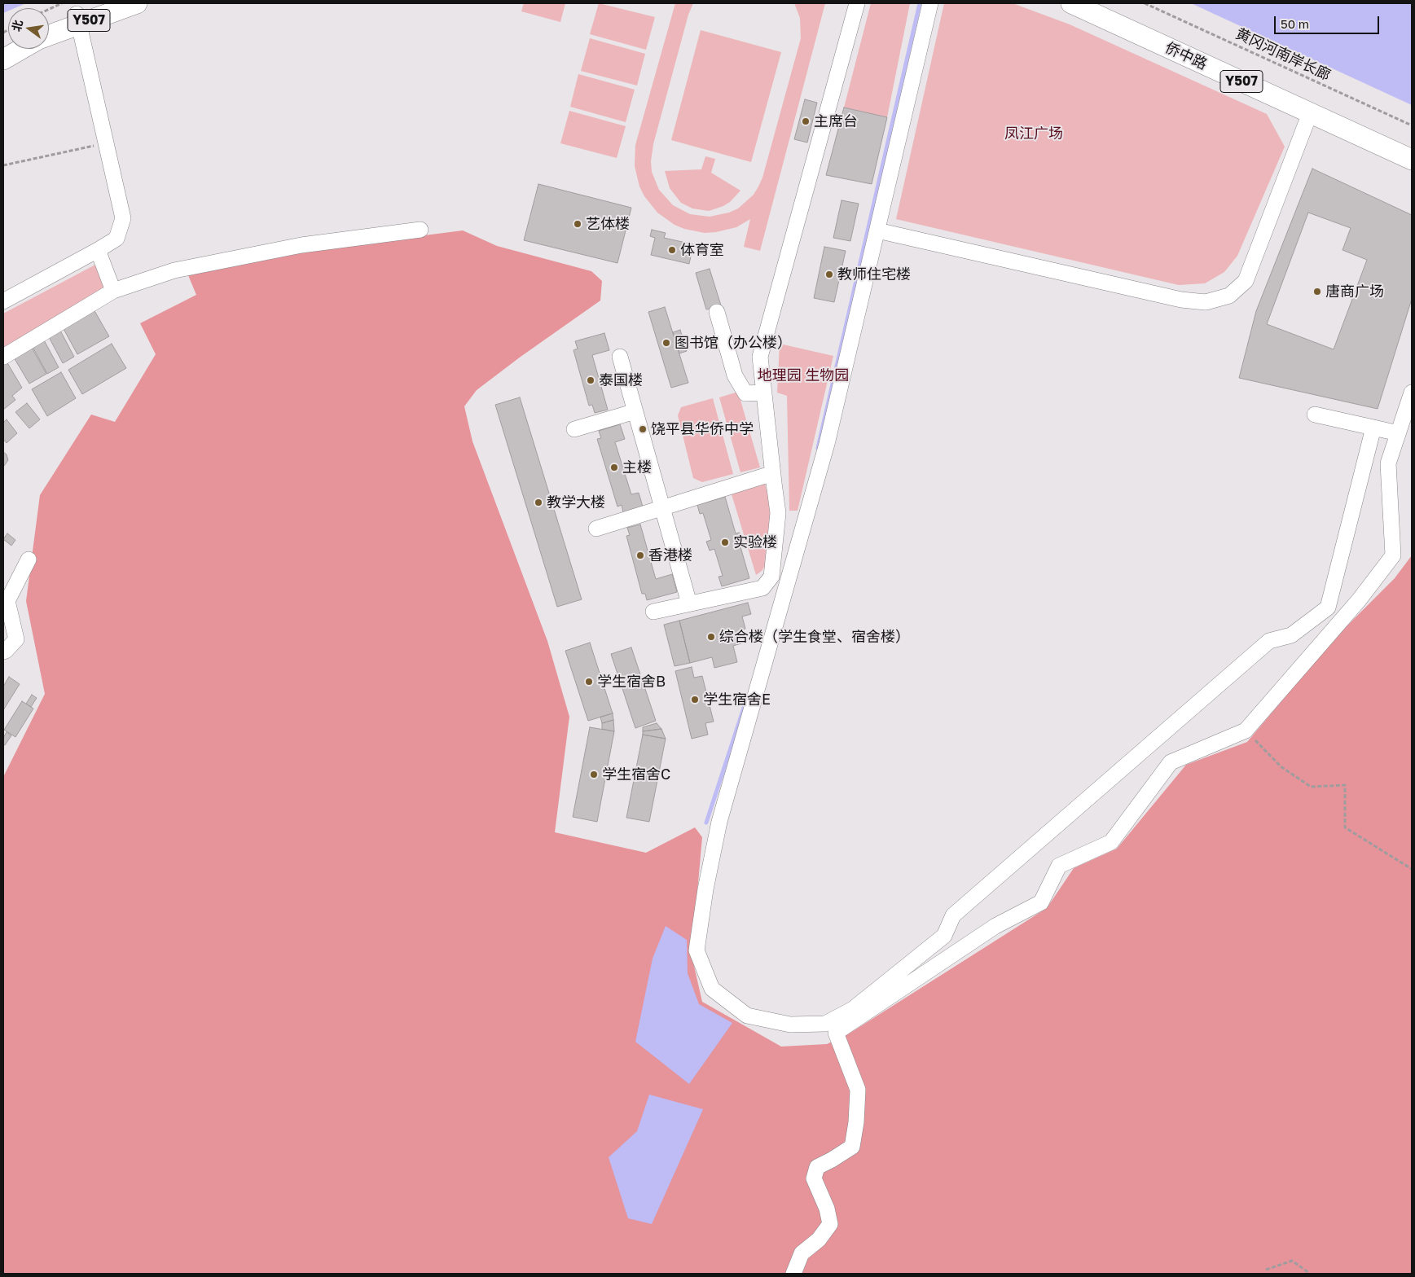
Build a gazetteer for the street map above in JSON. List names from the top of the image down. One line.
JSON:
{"streets":{"main road":["Y507","侨中路"],"path":["黄冈河南岸长廊"]},"parks":["凤江广场","地理园 生物园"],"places":["主席台","艺体楼","体育室","教师住宅楼","唐商广场","图书馆（办公楼）","泰国楼","饶平县华侨中学","主楼","教学大楼","实验楼","香港楼","综合楼（学生食堂、宿舍楼）","学生宿舍B","学生宿舍E","学生宿舍C"],"scale_bar":"50 m","north":"left"}
